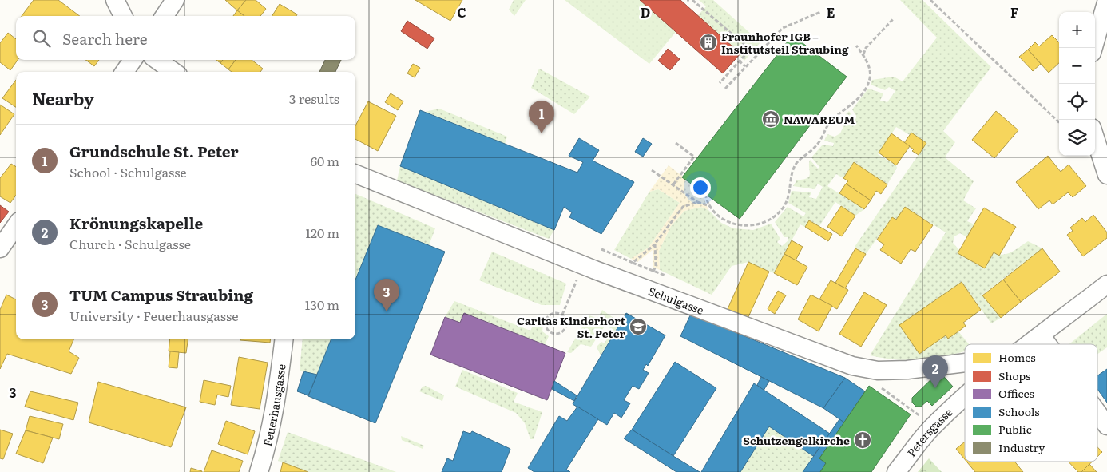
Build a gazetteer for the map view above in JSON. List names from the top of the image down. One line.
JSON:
{"streets":{"street":["Schulgasse","Feuerhausgasse","Petersgasse"]},"places":{"building":["Fraunhofer IGB – Institutsteil Straubing"],"museum":["NAWAREUM"],"school or university":["Caritas Kinderhort St. Peter"],"church":["Schutzengelkirche"]},"legend":["Homes","Shops","Offices","Schools","Public","Industry"],"page":{"map_buttons":["+","−"],"search":"Search here","heading":["Nearby","3 results"],"pins":["1","3","2"],"list":[{"mark":"1","name":"Grundschule St. Peter","note":"School · Schulgasse","value":"60 m"},{"mark":"2","name":"Krönungskapelle","note":"Church · Schulgasse","value":"120 m"},{"mark":"3","name":"TUM Campus Straubing","note":"University · Feuerhausgasse","value":"130 m"}]},"grid":{"columns":["C","D","E","F"],"rows":["3"]}}
